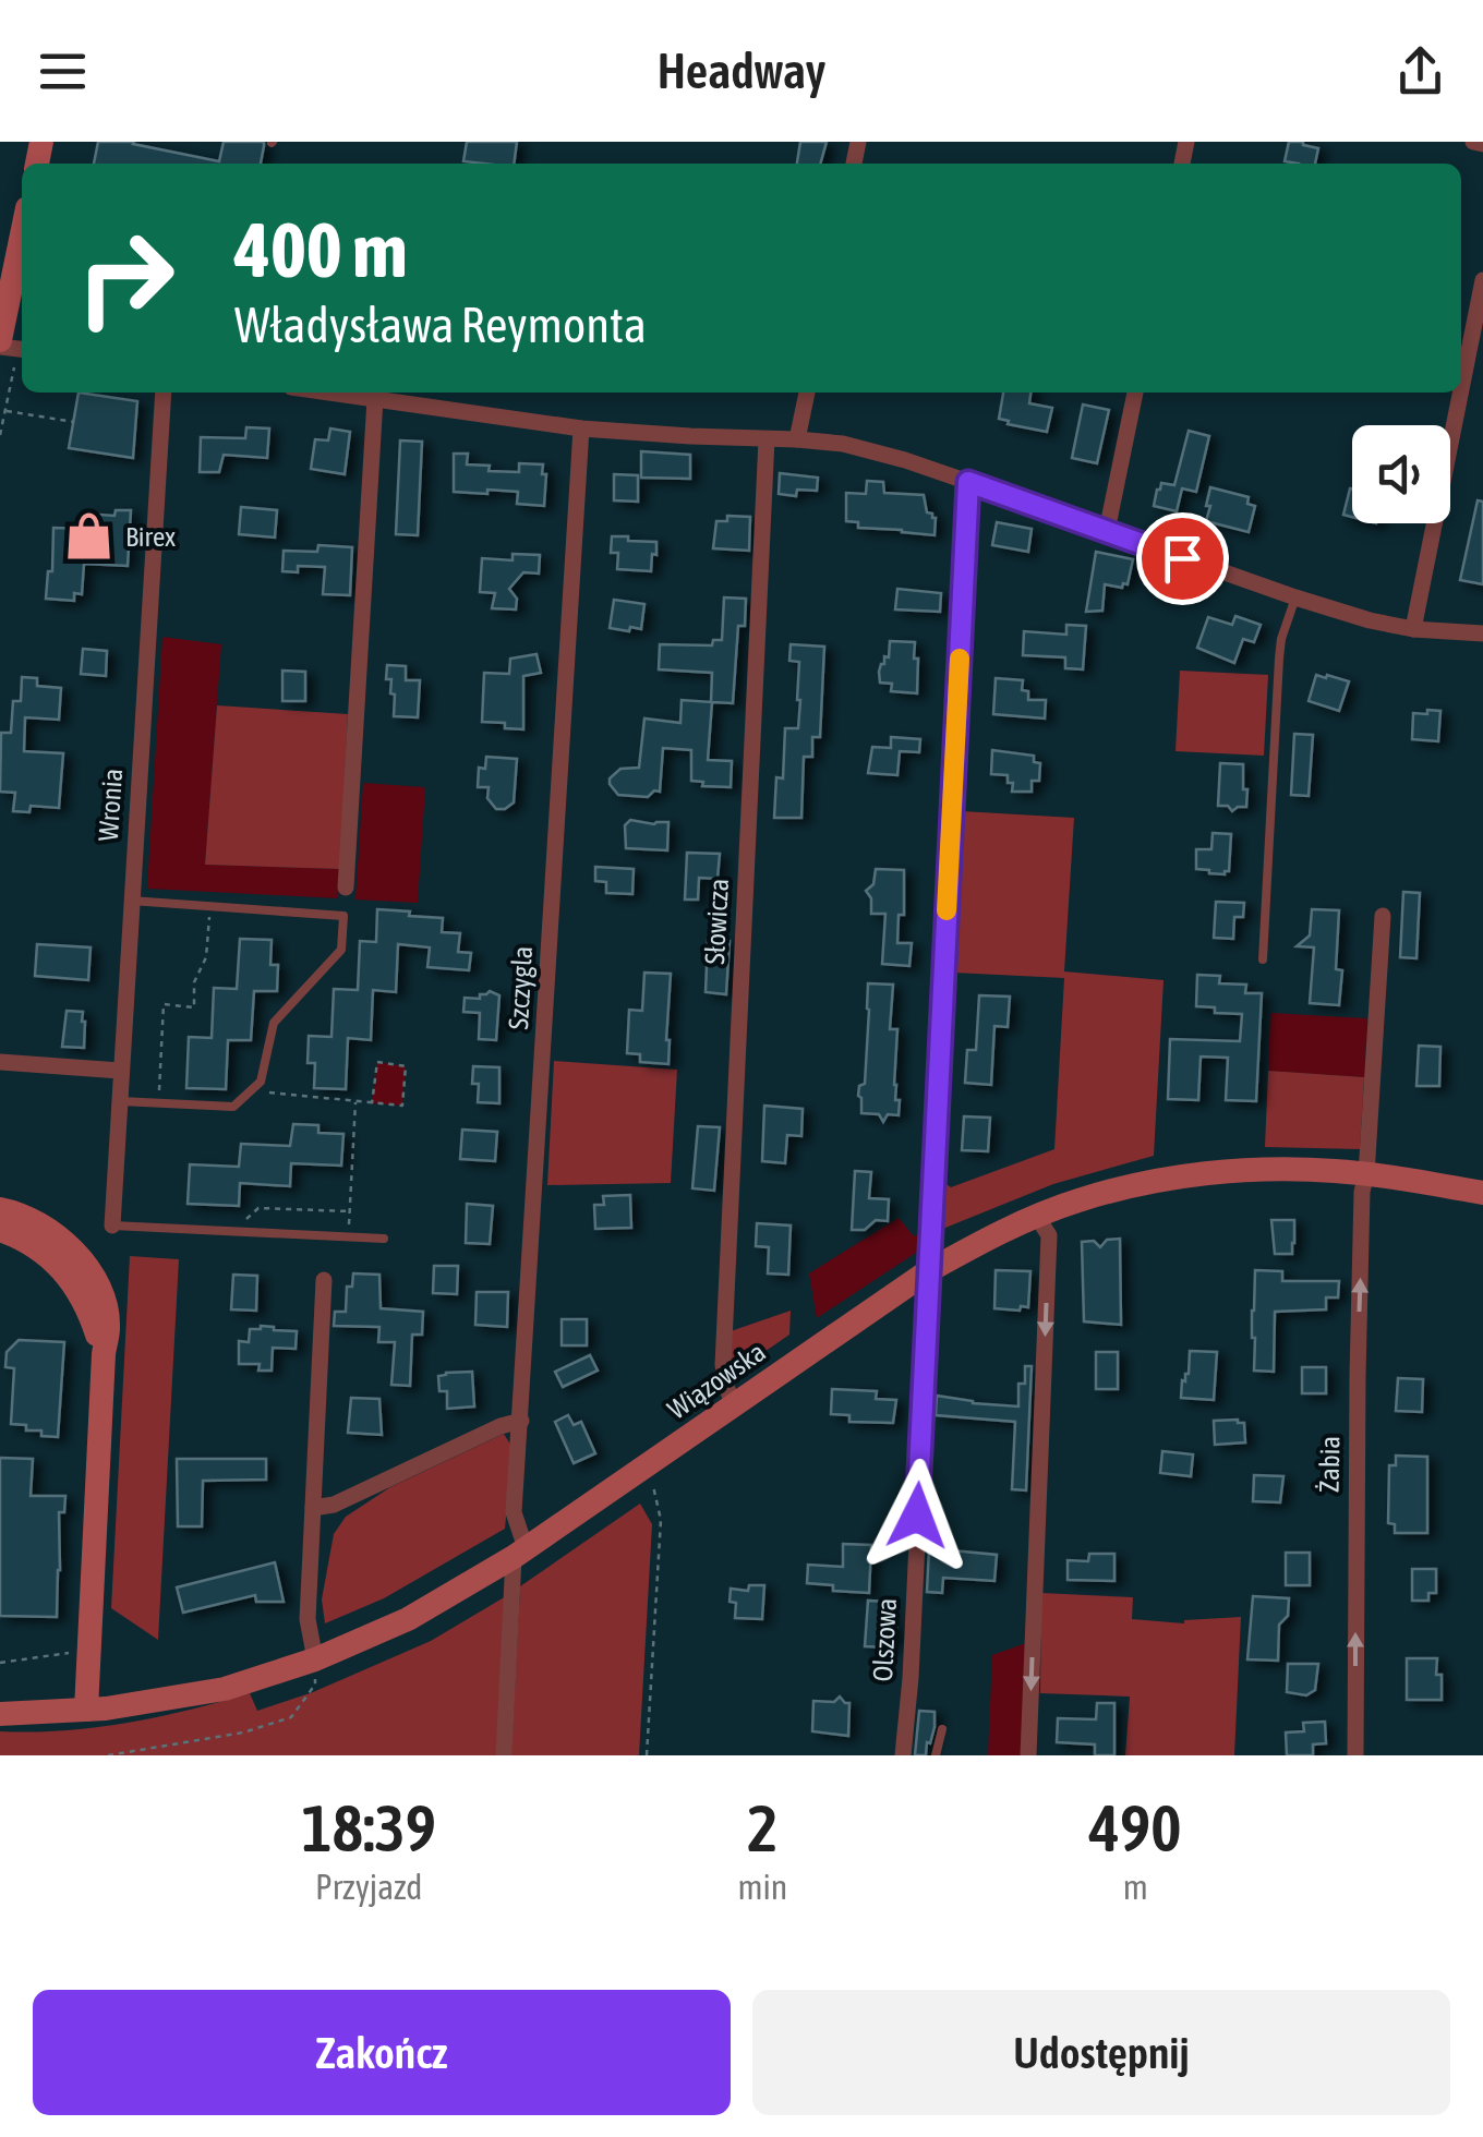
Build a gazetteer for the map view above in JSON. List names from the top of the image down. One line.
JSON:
{"streets":{"main road":["Wiązowska"],"street":["Wronia","Słowicza","Szczygla","Żabia","Olszowa"]},"crossings":[["Słowicza","Wiązowska"],["Szczygla","Wiązowska"],["Wiązowska","Żabia"],["Wiązowska","Olszowa"]],"one_way":["Żabia"],"places":{"shop":["Birex"]},"page":{"header":"Headway","turn":["400 m","Władysława Reymonta"],"eta":["18:39","Przyjazd","2","min","490","m"],"buttons":["Zakończ","Udostępnij"]}}
